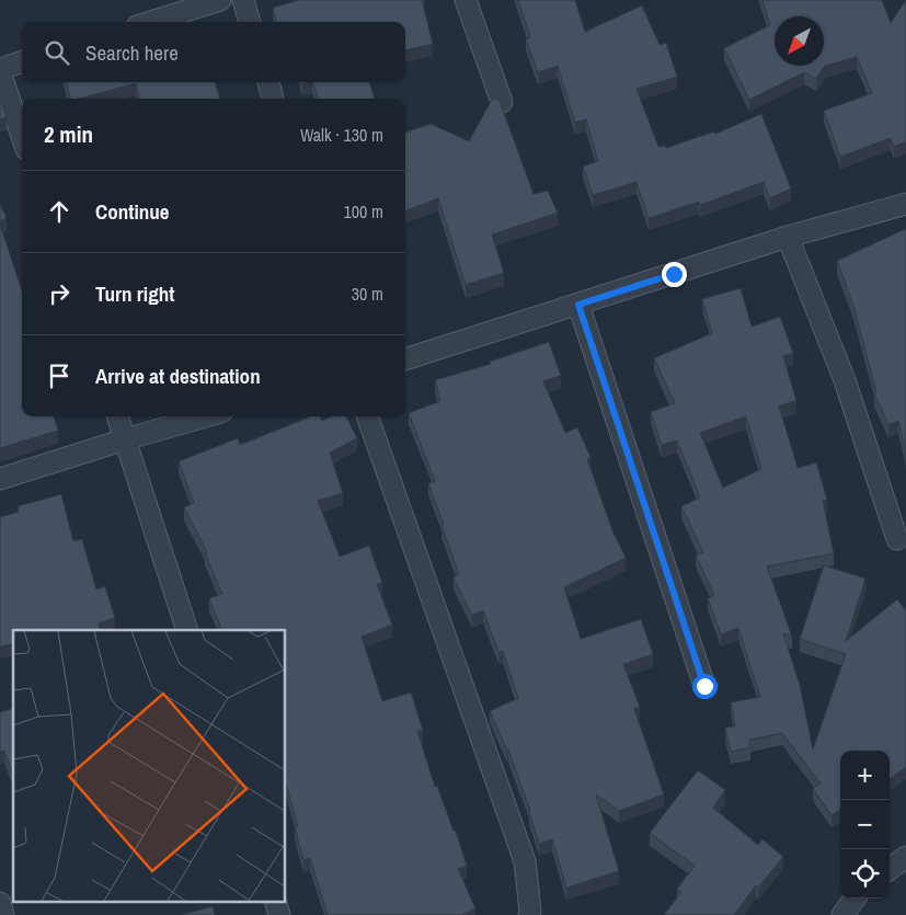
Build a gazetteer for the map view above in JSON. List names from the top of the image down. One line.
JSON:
{"north":"bottom left","page":{"search":"Search here","heading":["2 min","Walk · 130 m"],"list":[["Continue","100 m"],["Turn right","30 m"],"Arrive at destination"],"map_buttons":["+","−"]}}
